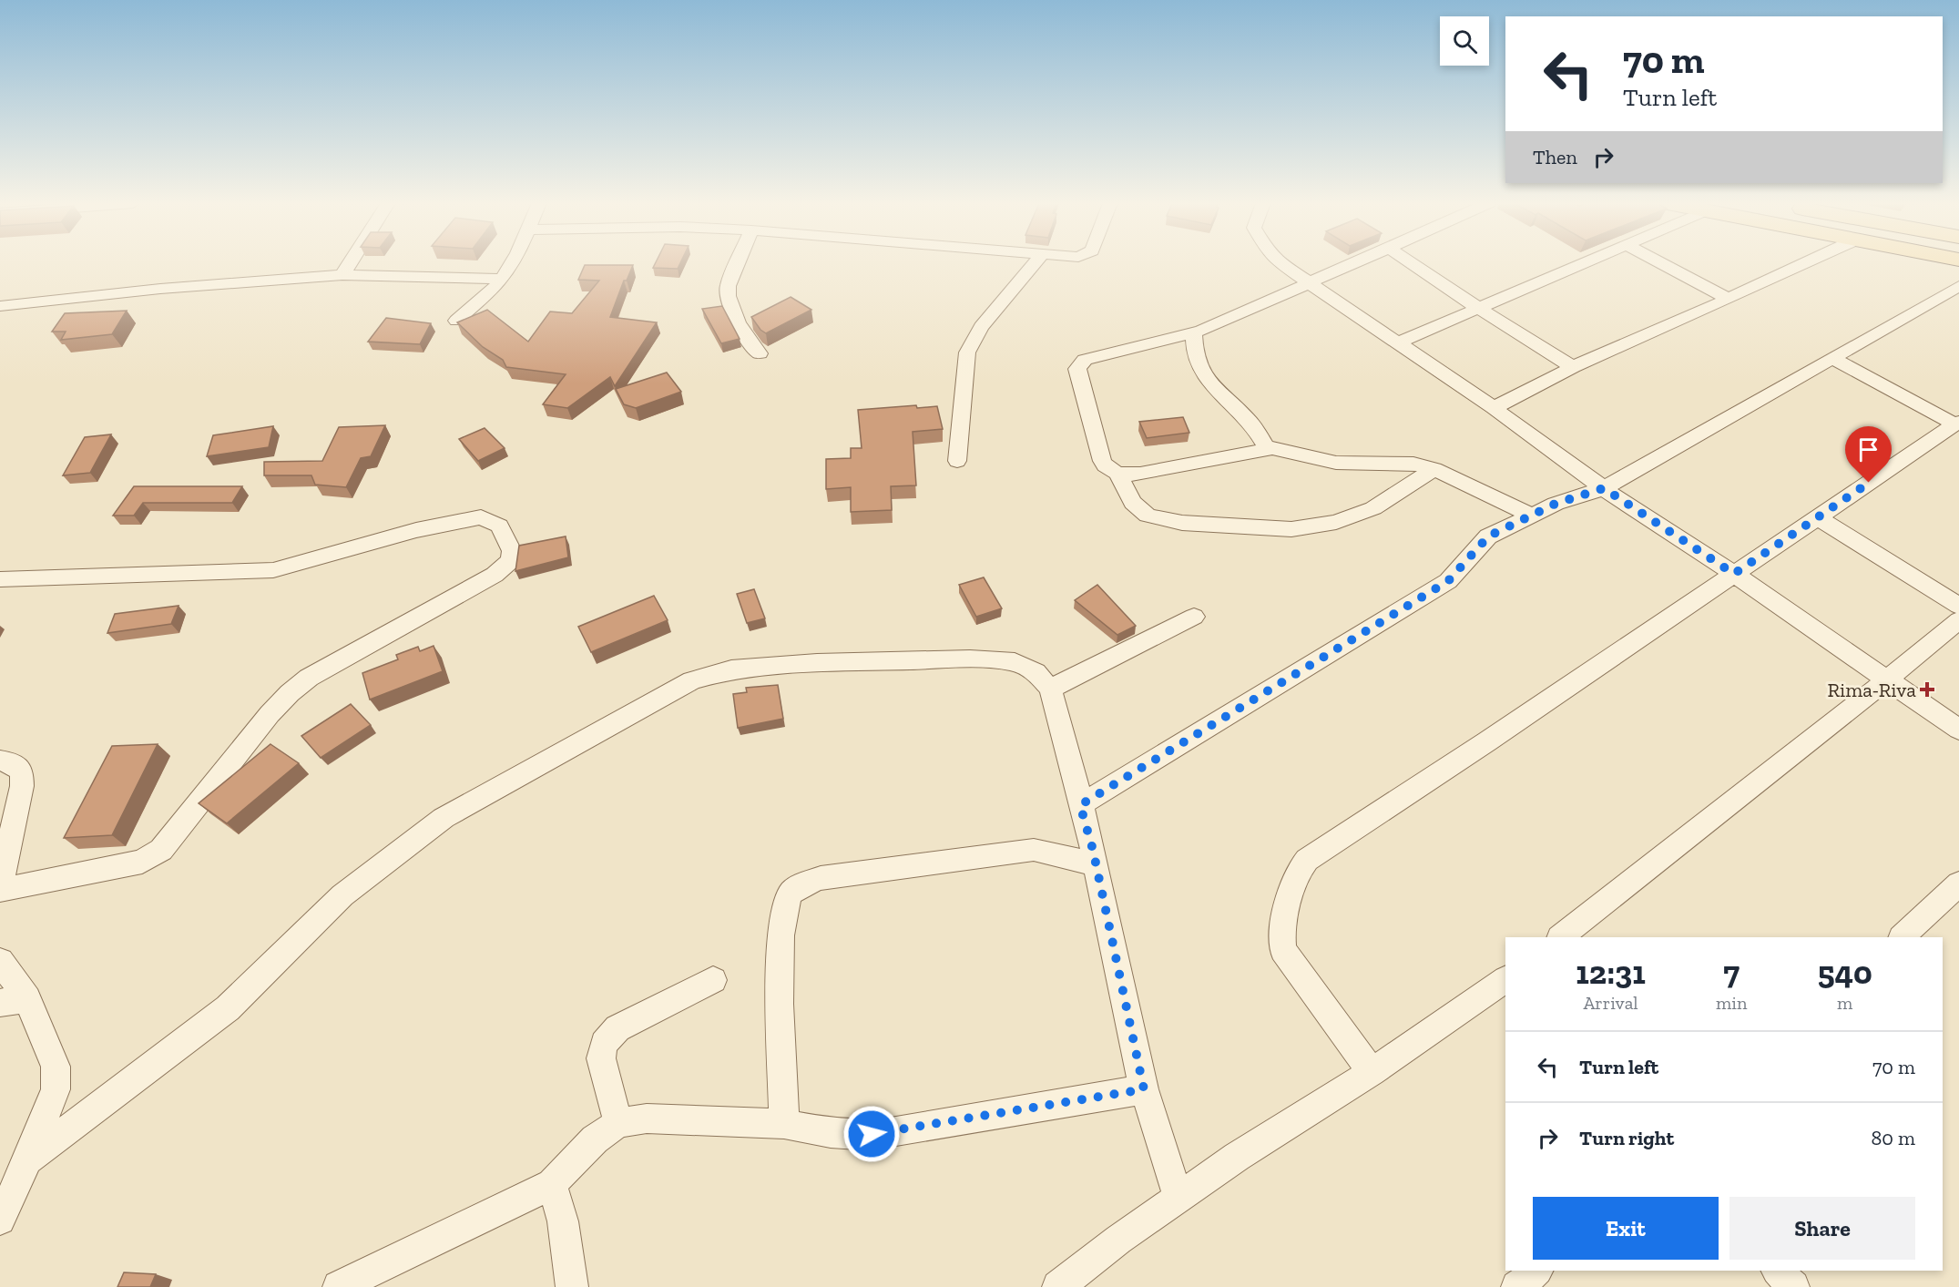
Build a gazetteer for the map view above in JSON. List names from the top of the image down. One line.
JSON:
{"places":{"health":["Rima-Riva"]},"page":{"turn":["70 m","Turn left"],"then":"Then","eta":["12:31","Arrival","7","min","540","m"],"list":[{"name":"Turn left","value":"70 m"},{"name":"Turn right","value":"80 m"}],"buttons":["Exit","Share"]}}
